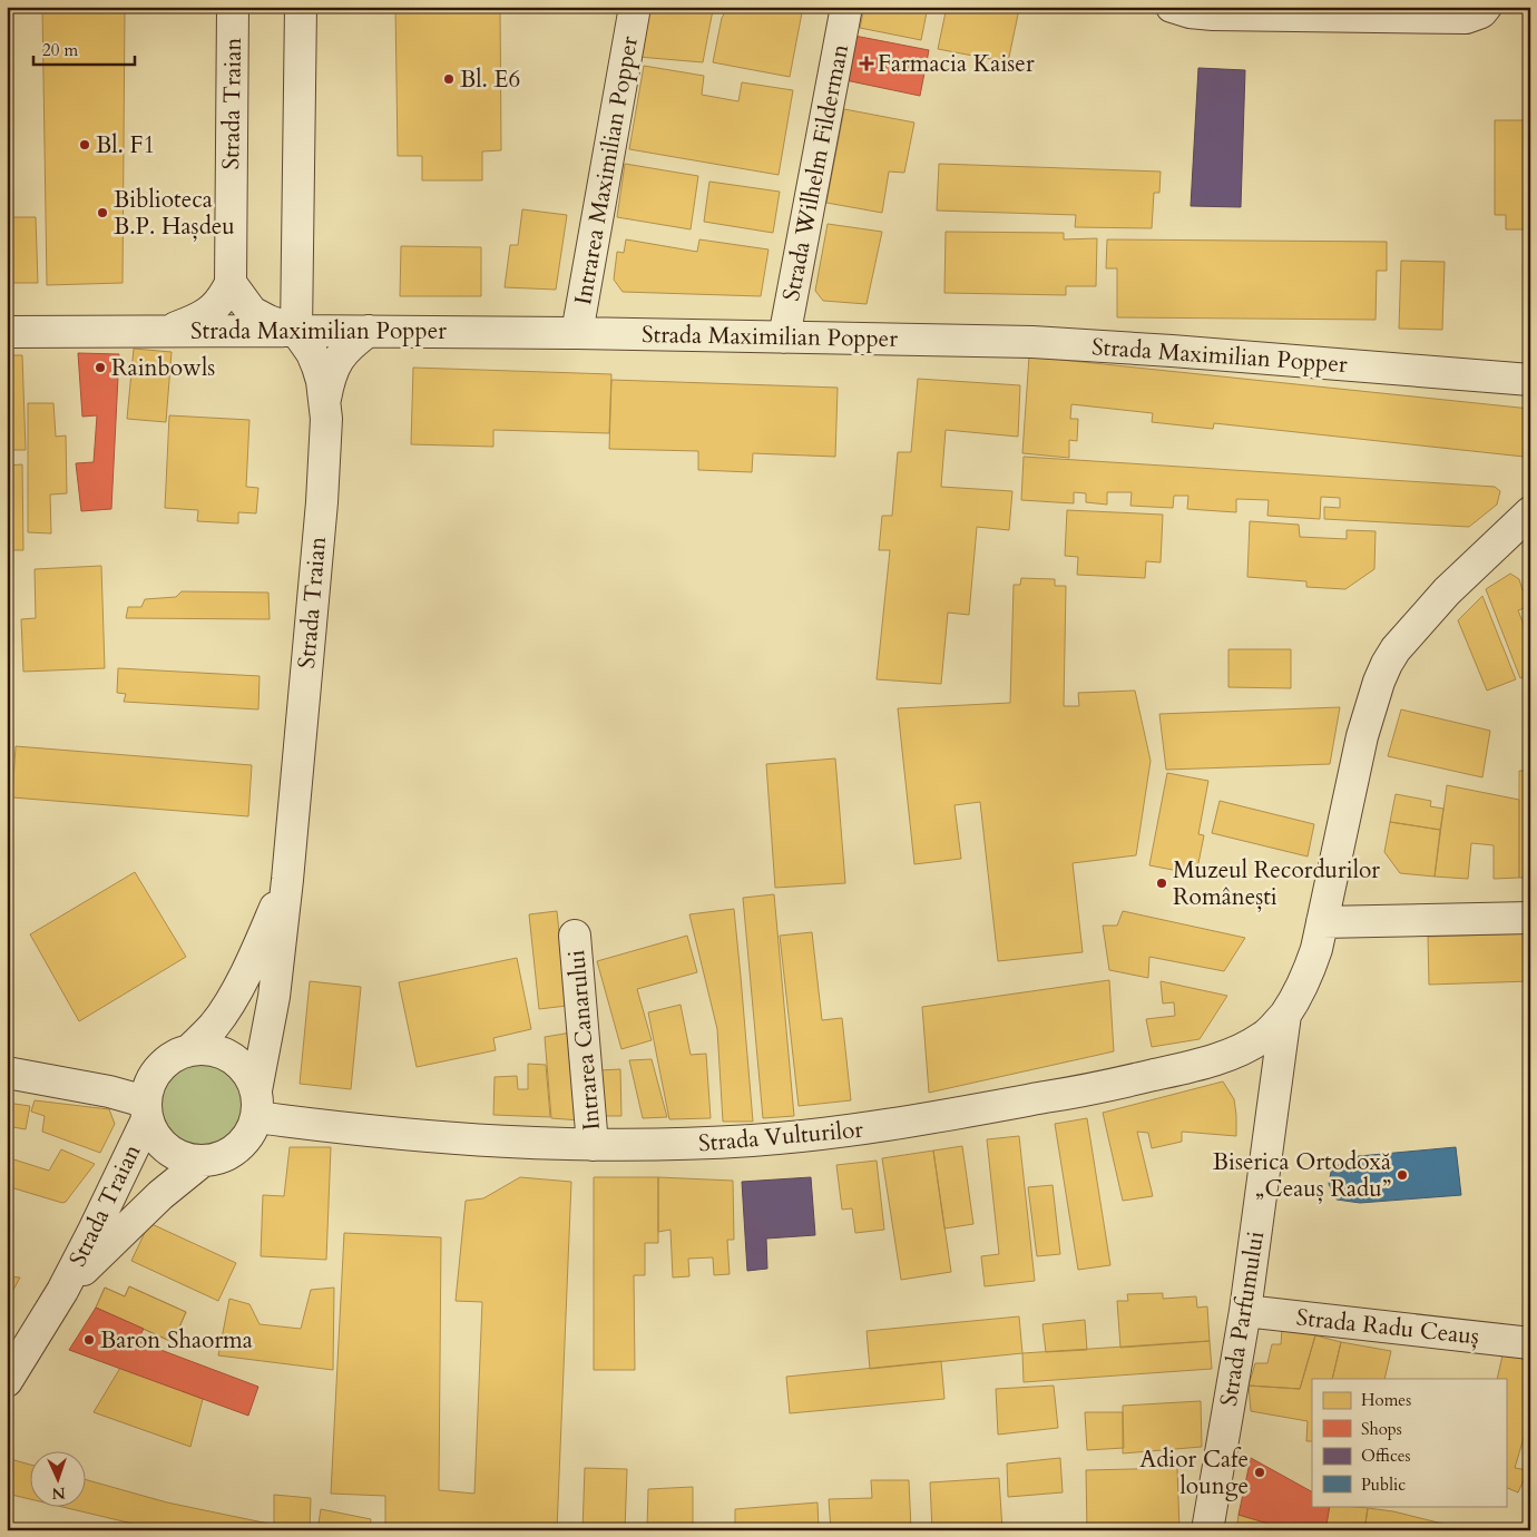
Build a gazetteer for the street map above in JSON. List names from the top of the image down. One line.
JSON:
{"streets":{"street":["Strada Traian","Intrarea Maximilian Popper","Strada Wilhelm Filderman","Strada Maximilian Popper","Intrarea Canarului","Strada Vulturilor","Strada Parfumului","Strada Radu Ceauș"]},"crossings":[["Strada Traian","Strada Maximilian Popper"],["Strada Traian","Strada Vulturilor"],["Intrarea Maximilian Popper","Strada Maximilian Popper"],["Strada Wilhelm Filderman","Strada Maximilian Popper"],["Intrarea Canarului","Strada Vulturilor"],["Strada Vulturilor","Strada Parfumului"],["Strada Parfumului","Strada Radu Ceauș"]],"places":{"health":["Farmacia Kaiser"],"other":["Bl. E6","Bl. F1","Biblioteca B.P. Hașdeu","Rainbowls","Muzeul Recordurilor Românești","Biserica Ortodoxă „Ceauș Radu”","Baron Shaorma","Adior Cafe lounge"]},"legend":["Homes","Shops","Offices","Public"],"scale_bar":"20 m","north":"bottom"}
